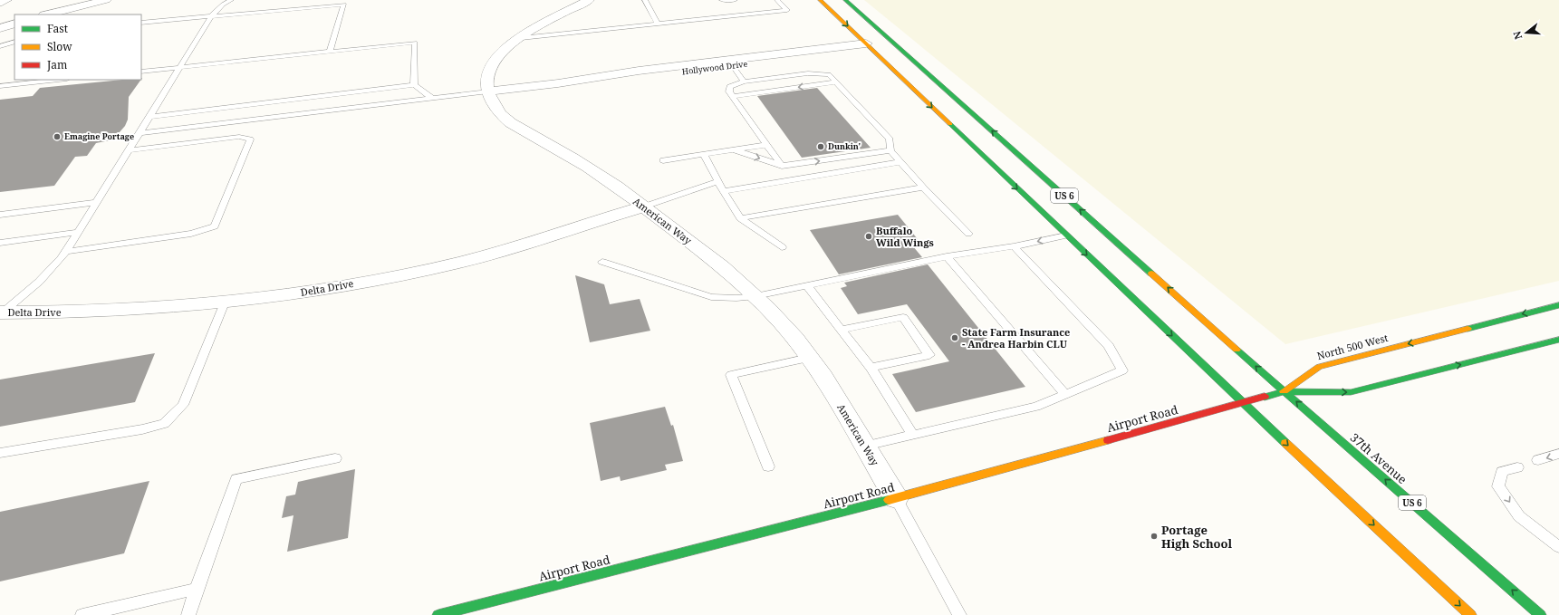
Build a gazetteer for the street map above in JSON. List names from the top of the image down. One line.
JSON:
{"streets":{"main road":["US 6","North 500 West","Airport Road","37th Avenue"],"street":["Hollywood Drive","American Way","Delta Drive"]},"crossings":[["Hollywood Drive","US 6"],["Hollywood Drive","American Way"],["US 6","North 500 West"],["US 6","Airport Road"],["US 6","37th Avenue"],["American Way","Delta Drive"],["American Way","Airport Road"],["North 500 West","Airport Road"],["North 500 West","37th Avenue"],["Airport Road","37th Avenue"]],"places":["Emagine Portage","Dunkin'","Buffalo Wild Wings","State Farm Insurance - Andrea Harbin CLU","Portage High School"],"legend":["Fast","Slow","Jam"],"north":"left"}
